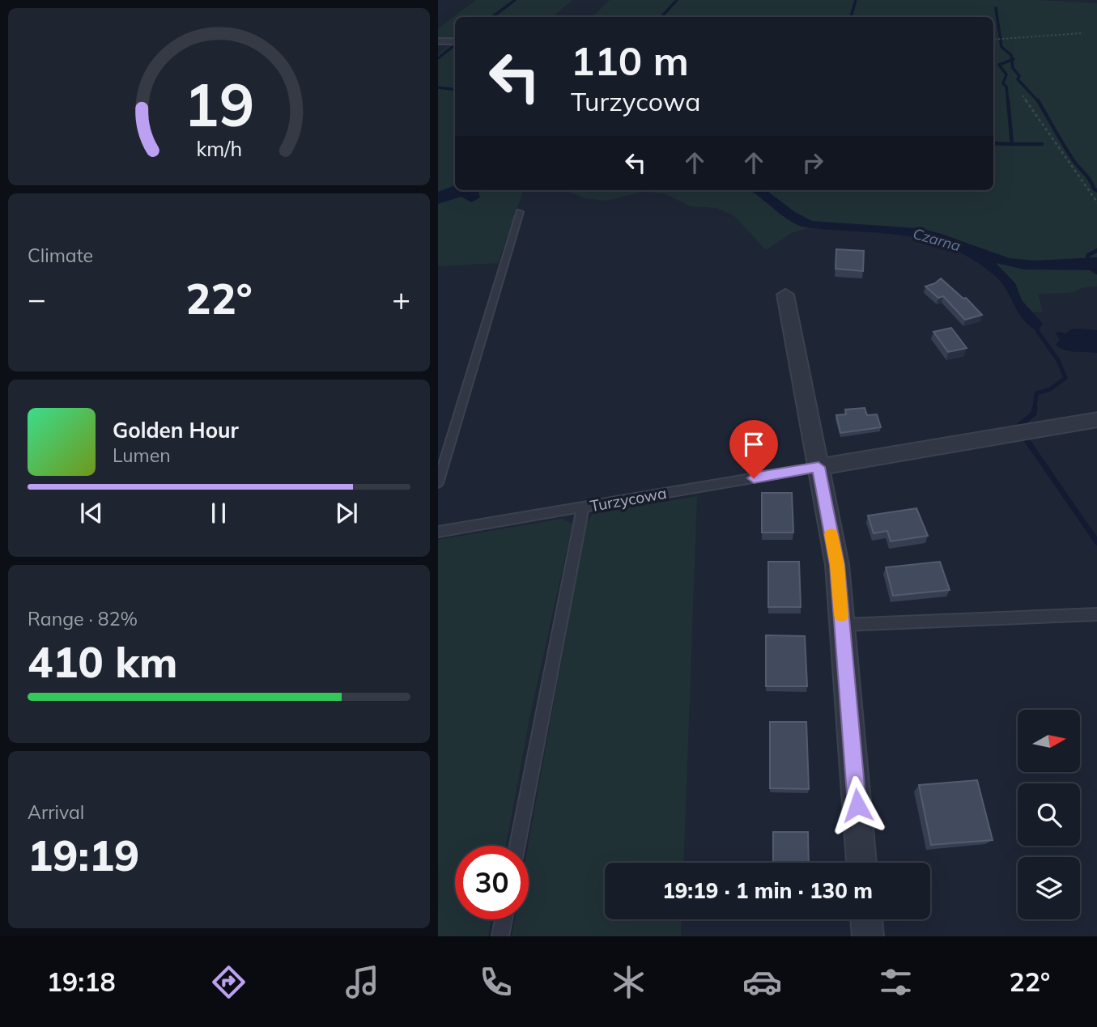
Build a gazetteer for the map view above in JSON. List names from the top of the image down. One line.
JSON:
{"streets":{"lane":["Turzycowa"]},"water":["Czarna"],"north":"right","page":{"turn":["110 m","Turzycowa"],"tile":["Climate",["Range · 82%","410 km"],["Arrival","19:19"]],"heat":["−","22°","+"],"song":["Golden Hour","Lumen"],"limit":"30","trip":"19:19 · 1 min · 130 m","tabs":["19:18","22°"],"gauge":["19","km/h"]}}
